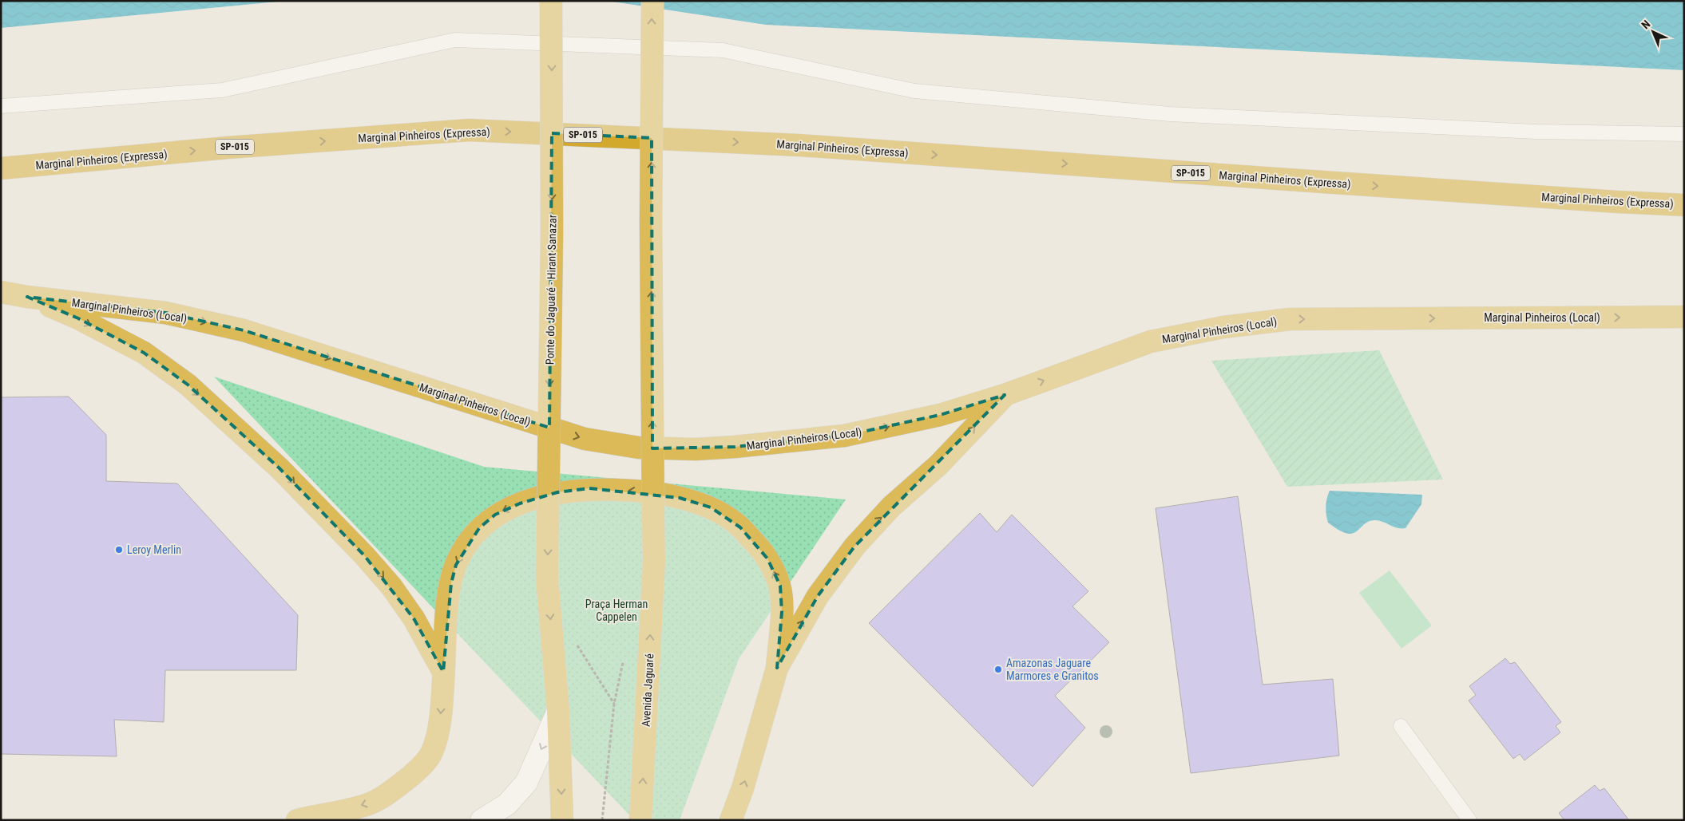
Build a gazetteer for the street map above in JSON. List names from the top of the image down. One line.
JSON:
{"streets":{"highway":["Marginal Pinheiros (Expressa)","SP-015","Ponte do Jaguaré - Hirant Sanazar","Marginal Pinheiros (Local)","Avenida Jaguaré"]},"one_way":["Marginal Pinheiros (Expressa)","Ponte do Jaguaré - Hirant Sanazar","Marginal Pinheiros (Local)"],"parks":["Praça Herman Cappelen"],"places":["Leroy Merlin","Amazonas Jaguare Marmores e Granitos"],"north":"top left"}
